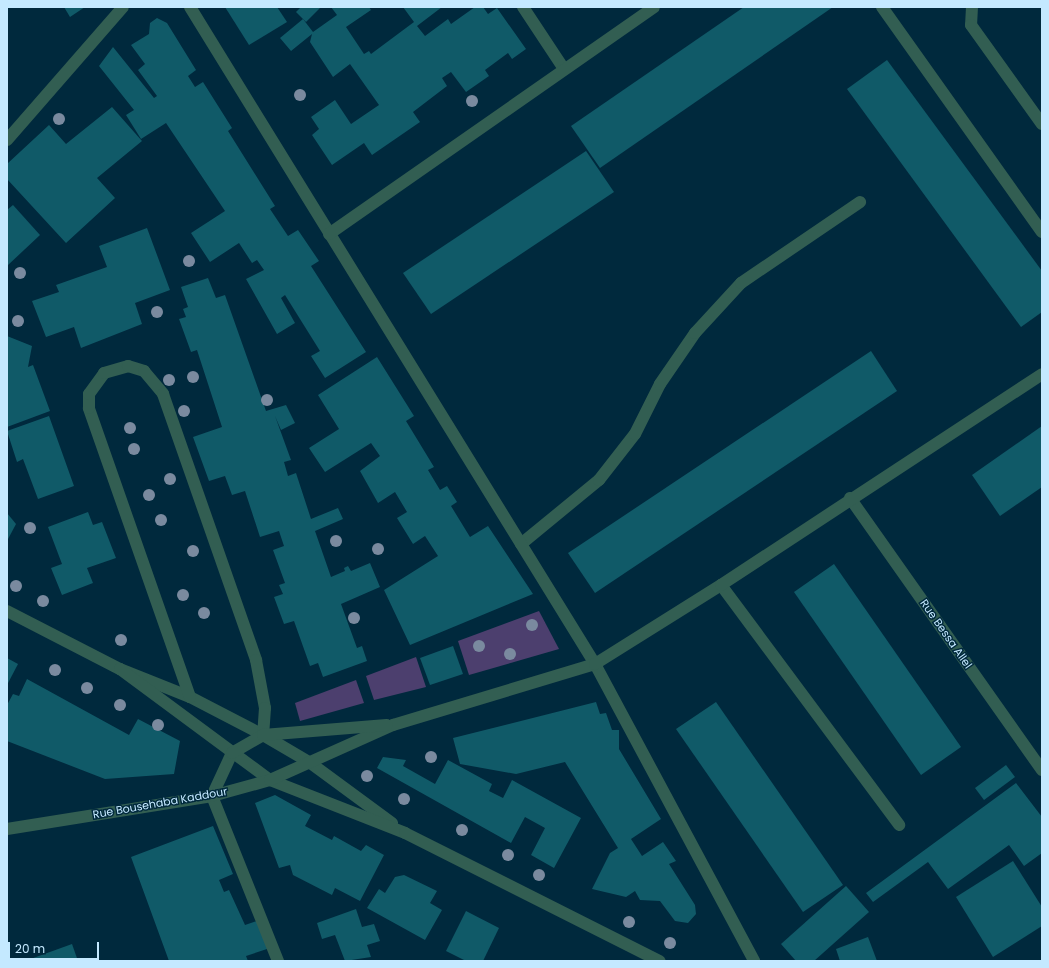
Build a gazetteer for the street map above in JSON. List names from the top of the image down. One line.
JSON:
{"streets":{"street":["Rue Bessa Allel","Rue Bousehaba Kaddour"]},"scale_bar":"20 m"}
